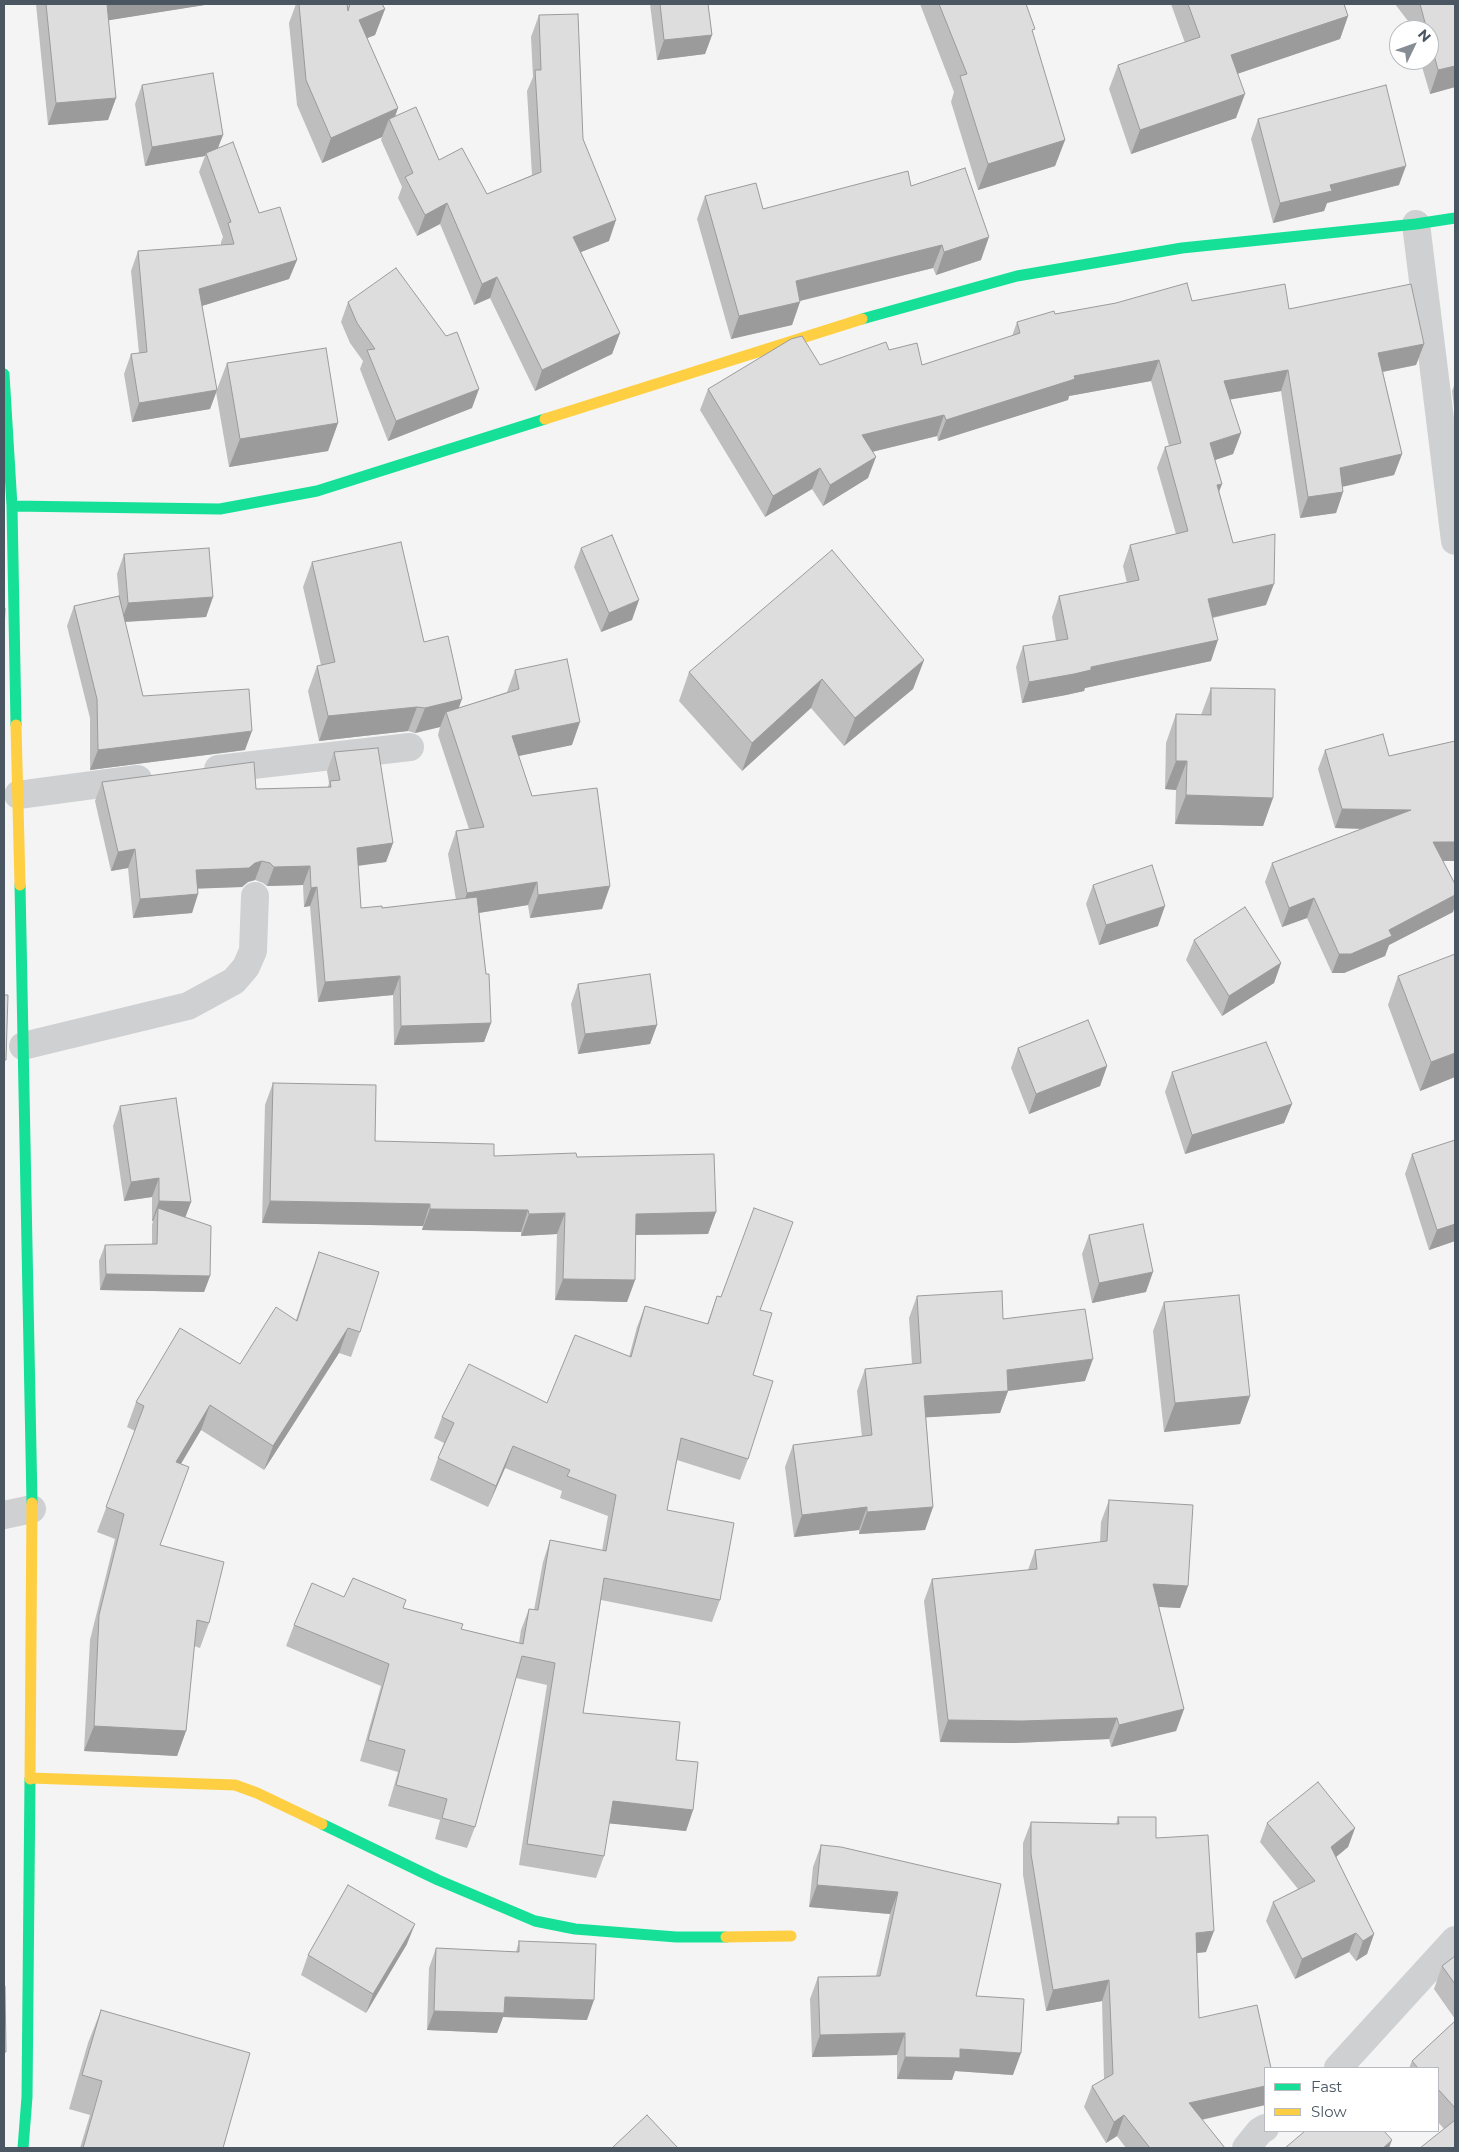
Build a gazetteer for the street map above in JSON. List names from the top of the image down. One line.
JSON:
{"legend":["Fast","Slow"],"north":"top right"}
